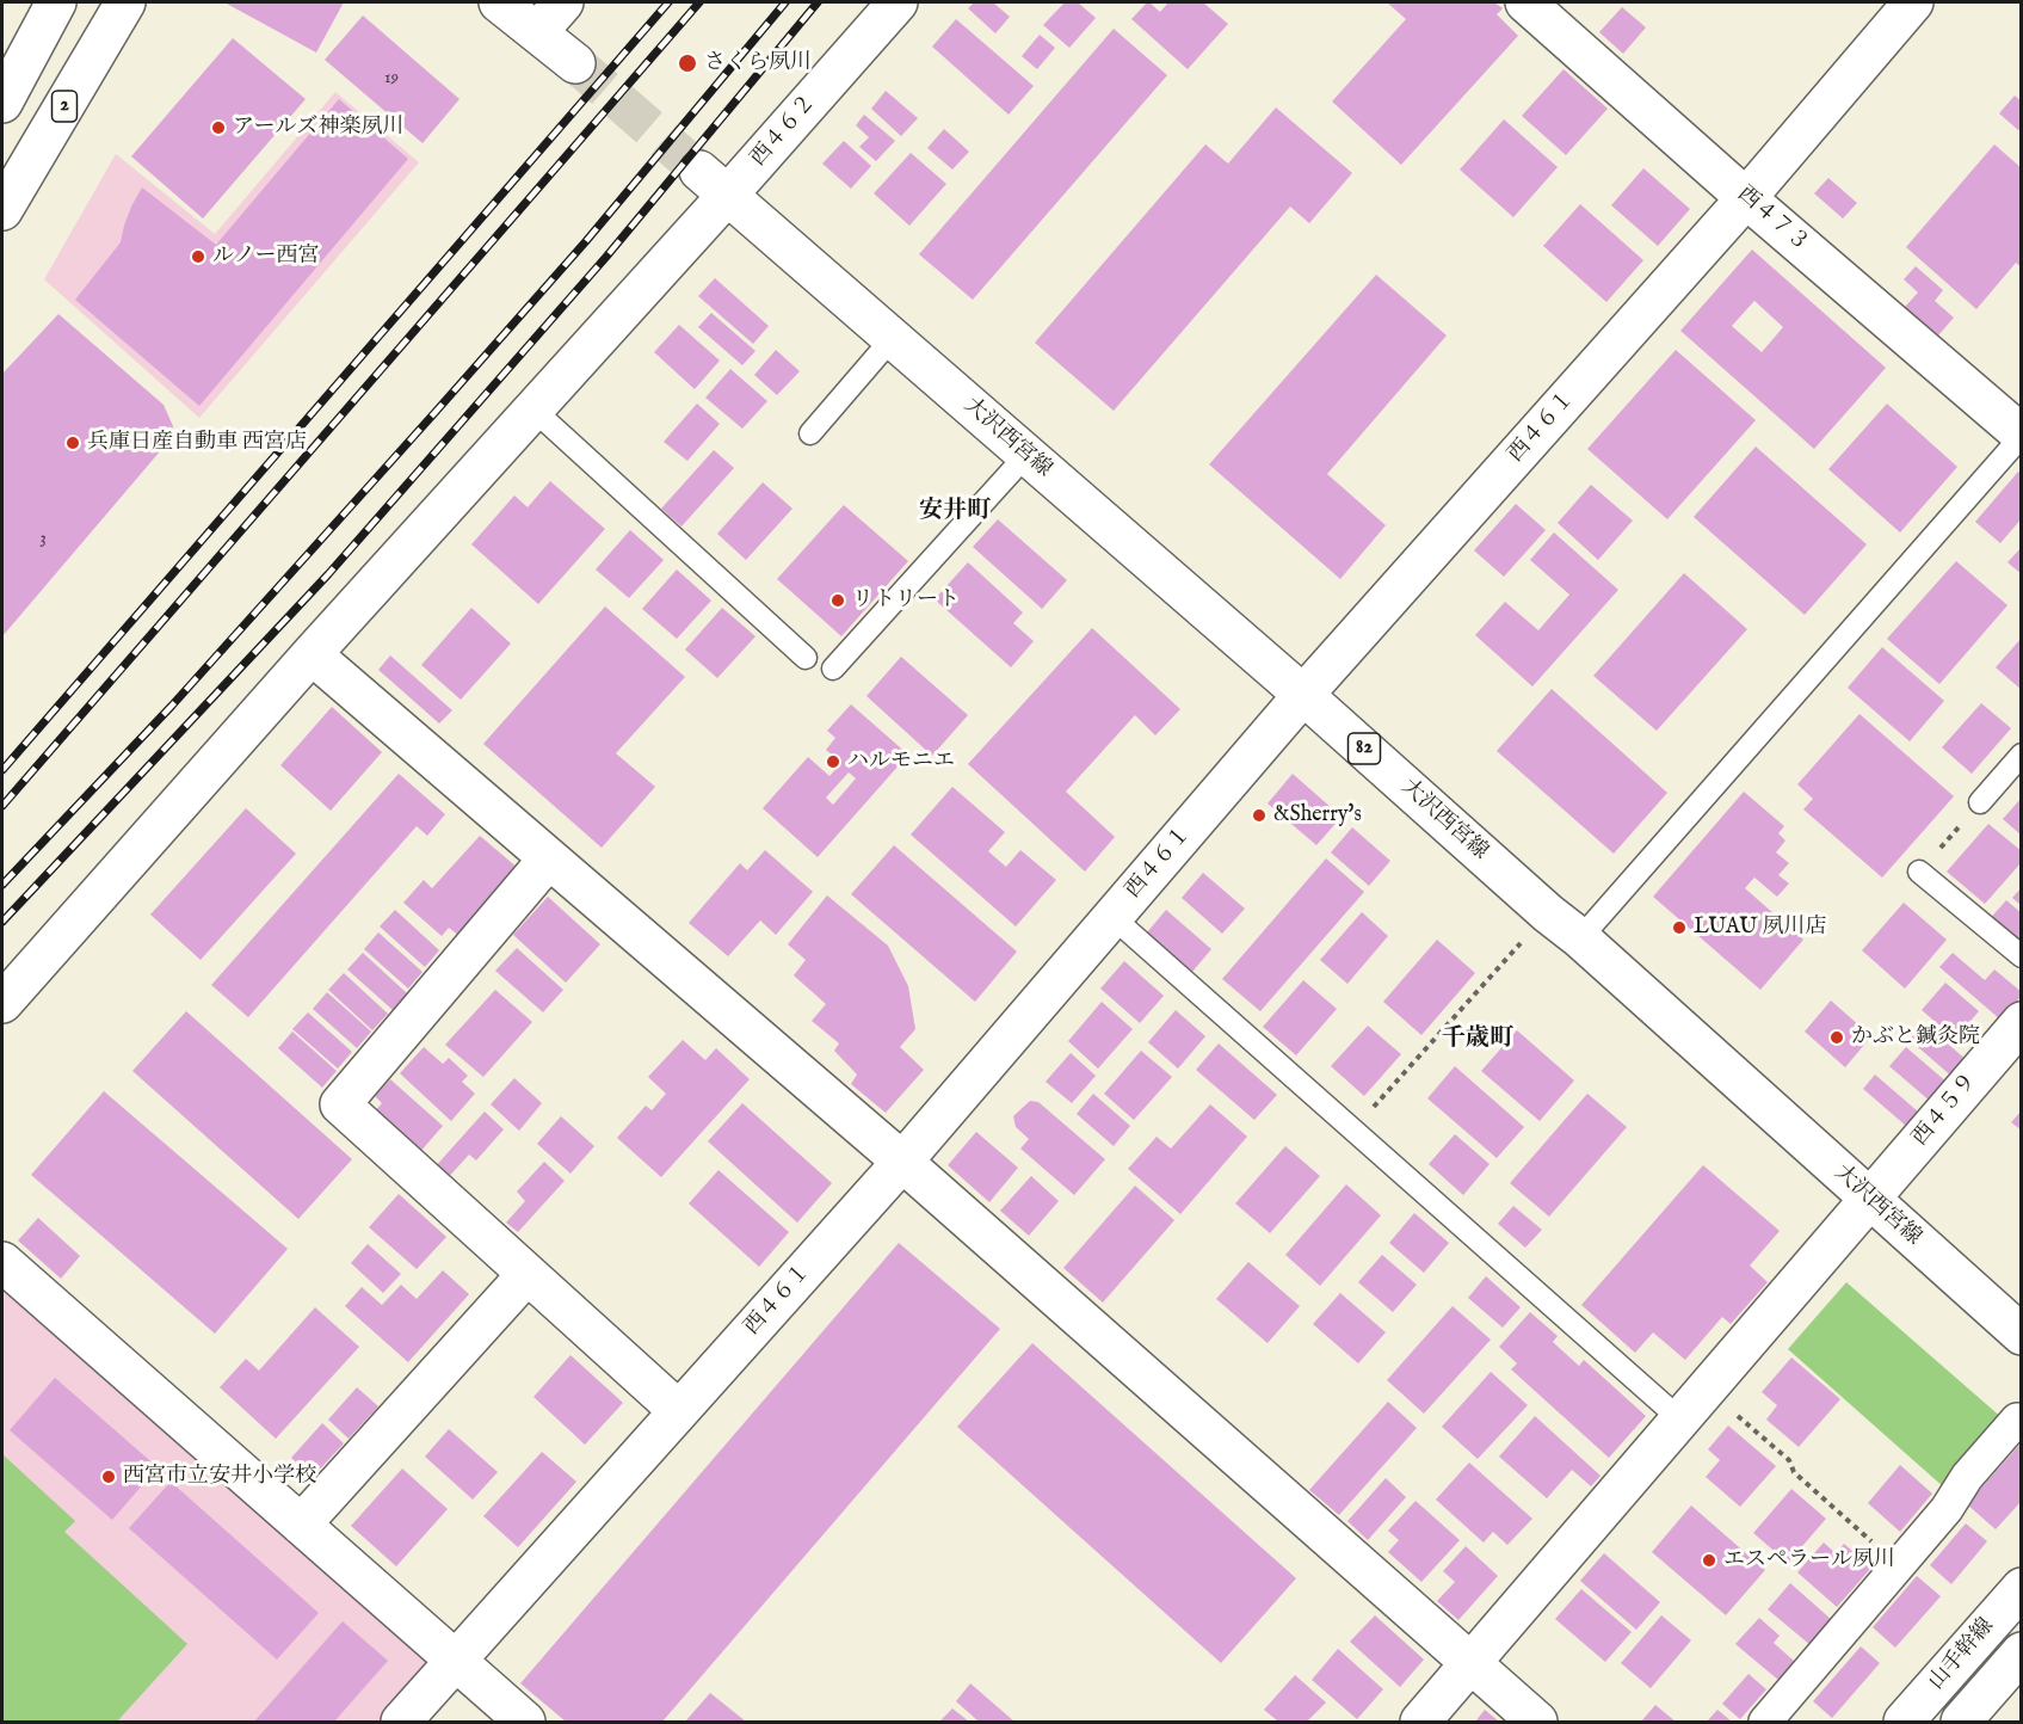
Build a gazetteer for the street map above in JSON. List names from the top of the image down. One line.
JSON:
{"streets":{"main road":["2","西４６２","西４７３","西４６１","大沢西宮線","82","西４５９","山手幹線"]},"crossings":[["西４６２","大沢西宮線"],["西４７３","西４６１"],["西４６１","大沢西宮線"],["大沢西宮線","西４５９"]],"districts":["安井町","千歳町"],"places":["さくら夙川","アールズ神楽夙川","ルノー西宮","兵庫日産自動車 西宮店","リトリート","ハルモニエ","&Sherry's","LUAU 夙川店","かぶと鍼灸院","西宮市立安井小学校","エスペラール夙川"],"house_numbers":["19","3"]}
